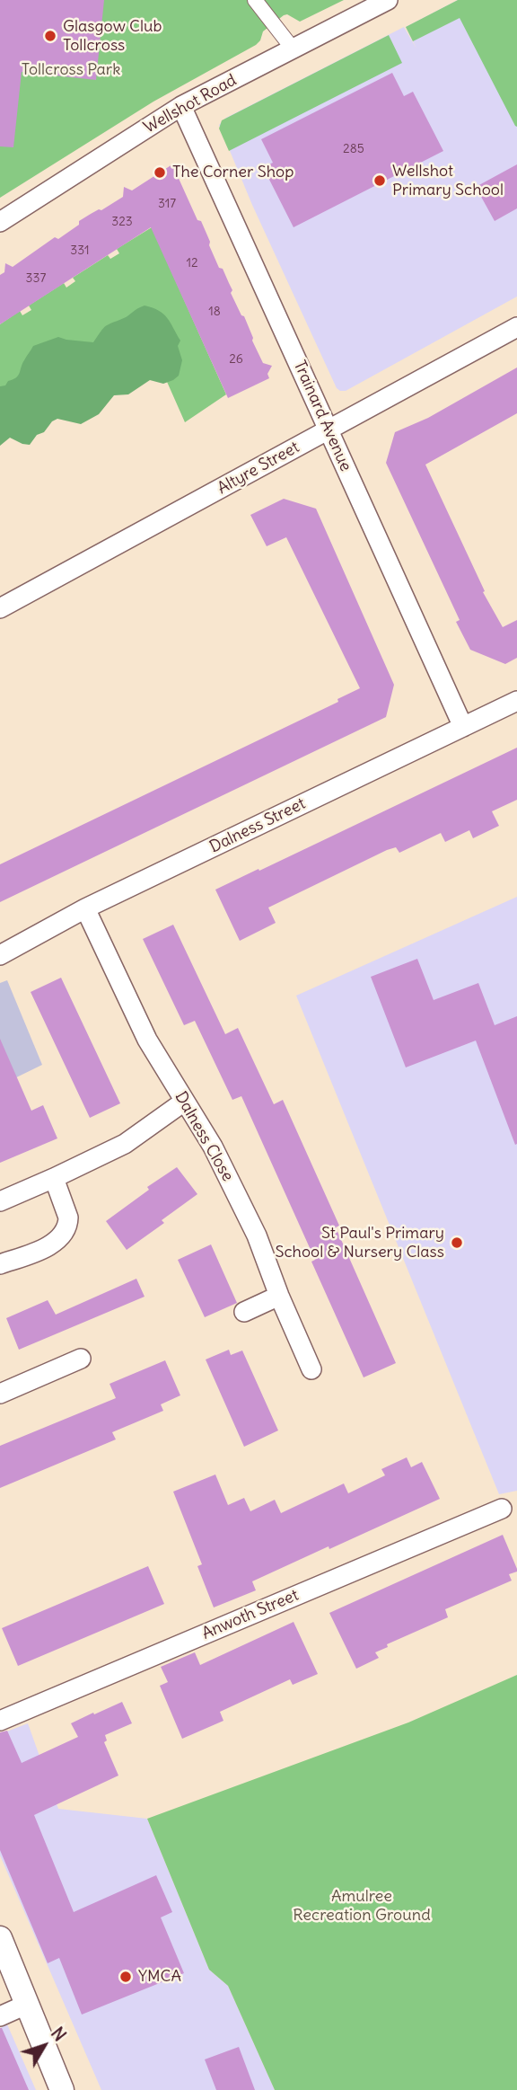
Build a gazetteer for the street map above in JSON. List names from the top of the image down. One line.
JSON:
{"streets":{"street":["Wellshot Road","Trainard Avenue","Altyre Street","Dalness Street","Dalness Close","Anwoth Street"]},"crossings":[["Wellshot Road","Trainard Avenue"],["Trainard Avenue","Altyre Street"],["Trainard Avenue","Dalness Street"],["Dalness Street","Dalness Close"]],"parks":["Tollcross Park","Amulree Recreation Ground"],"places":["Glasgow Club Tollcross","The Corner Shop","Wellshot Primary School","St Paul's Primary School & Nursery Class","YMCA"],"house_numbers":["285","317","323","331","12","337","18","26"],"north":"top right"}
